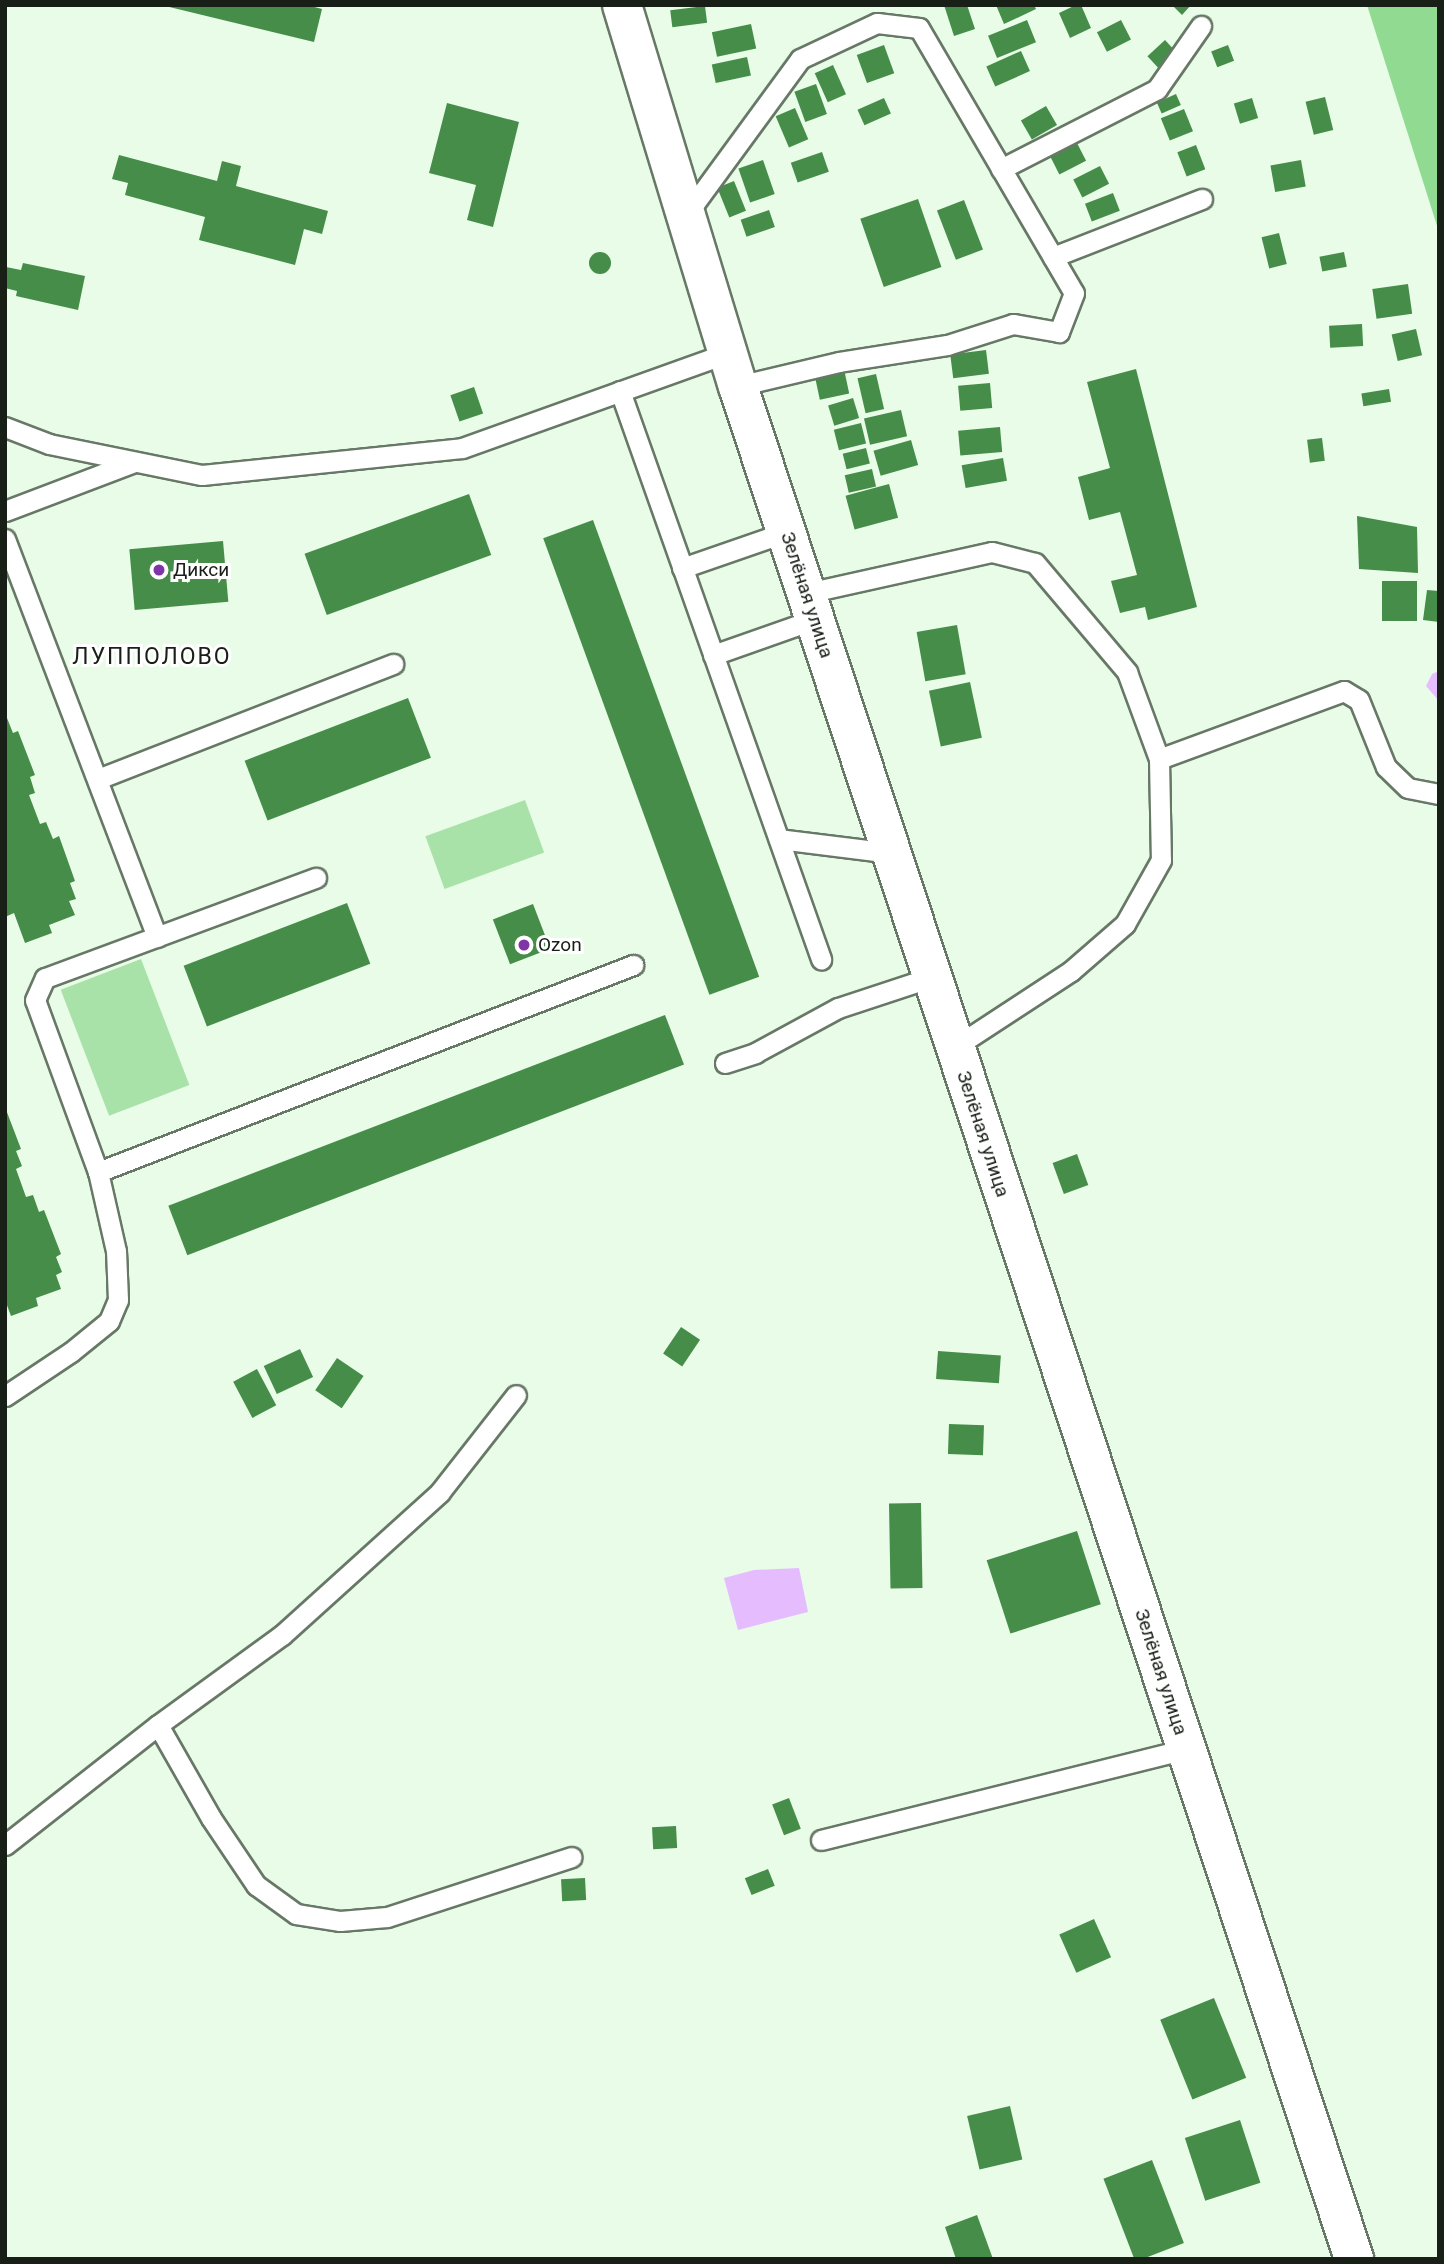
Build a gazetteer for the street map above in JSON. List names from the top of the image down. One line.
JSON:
{"streets":{"street":["Зелёная улица"]},"districts":["ЛУППОЛОВО"],"places":["Дикси","Ozon"]}
